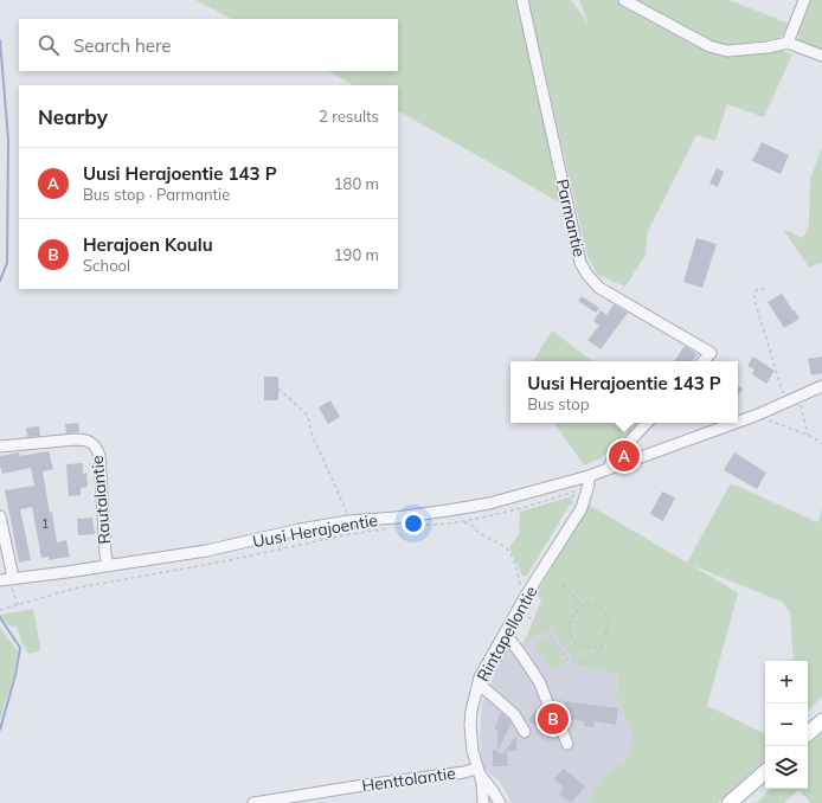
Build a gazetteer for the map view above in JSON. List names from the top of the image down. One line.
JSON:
{"streets":{"street":["Parmantie","Rautalantie","Uusi Herajoentie","Rintapellontie","Henttolantie"]},"crossings":[["Rautalantie","Uusi Herajoentie"],["Uusi Herajoentie","Rintapellontie"],["Rintapellontie","Henttolantie"]],"house_numbers":["1"],"page":{"search":"Search here","heading":["Nearby","2 results"],"list":[{"mark":"A","name":"Uusi Herajoentie 143 P","note":"Bus stop · Parmantie","value":"180 m"},{"mark":"B","name":"Herajoen Koulu","note":"School","value":"190 m"}],"popup":["Uusi Herajoentie 143 P","Bus stop"],"pins":["A","B"],"map_buttons":["+","−"]}}
